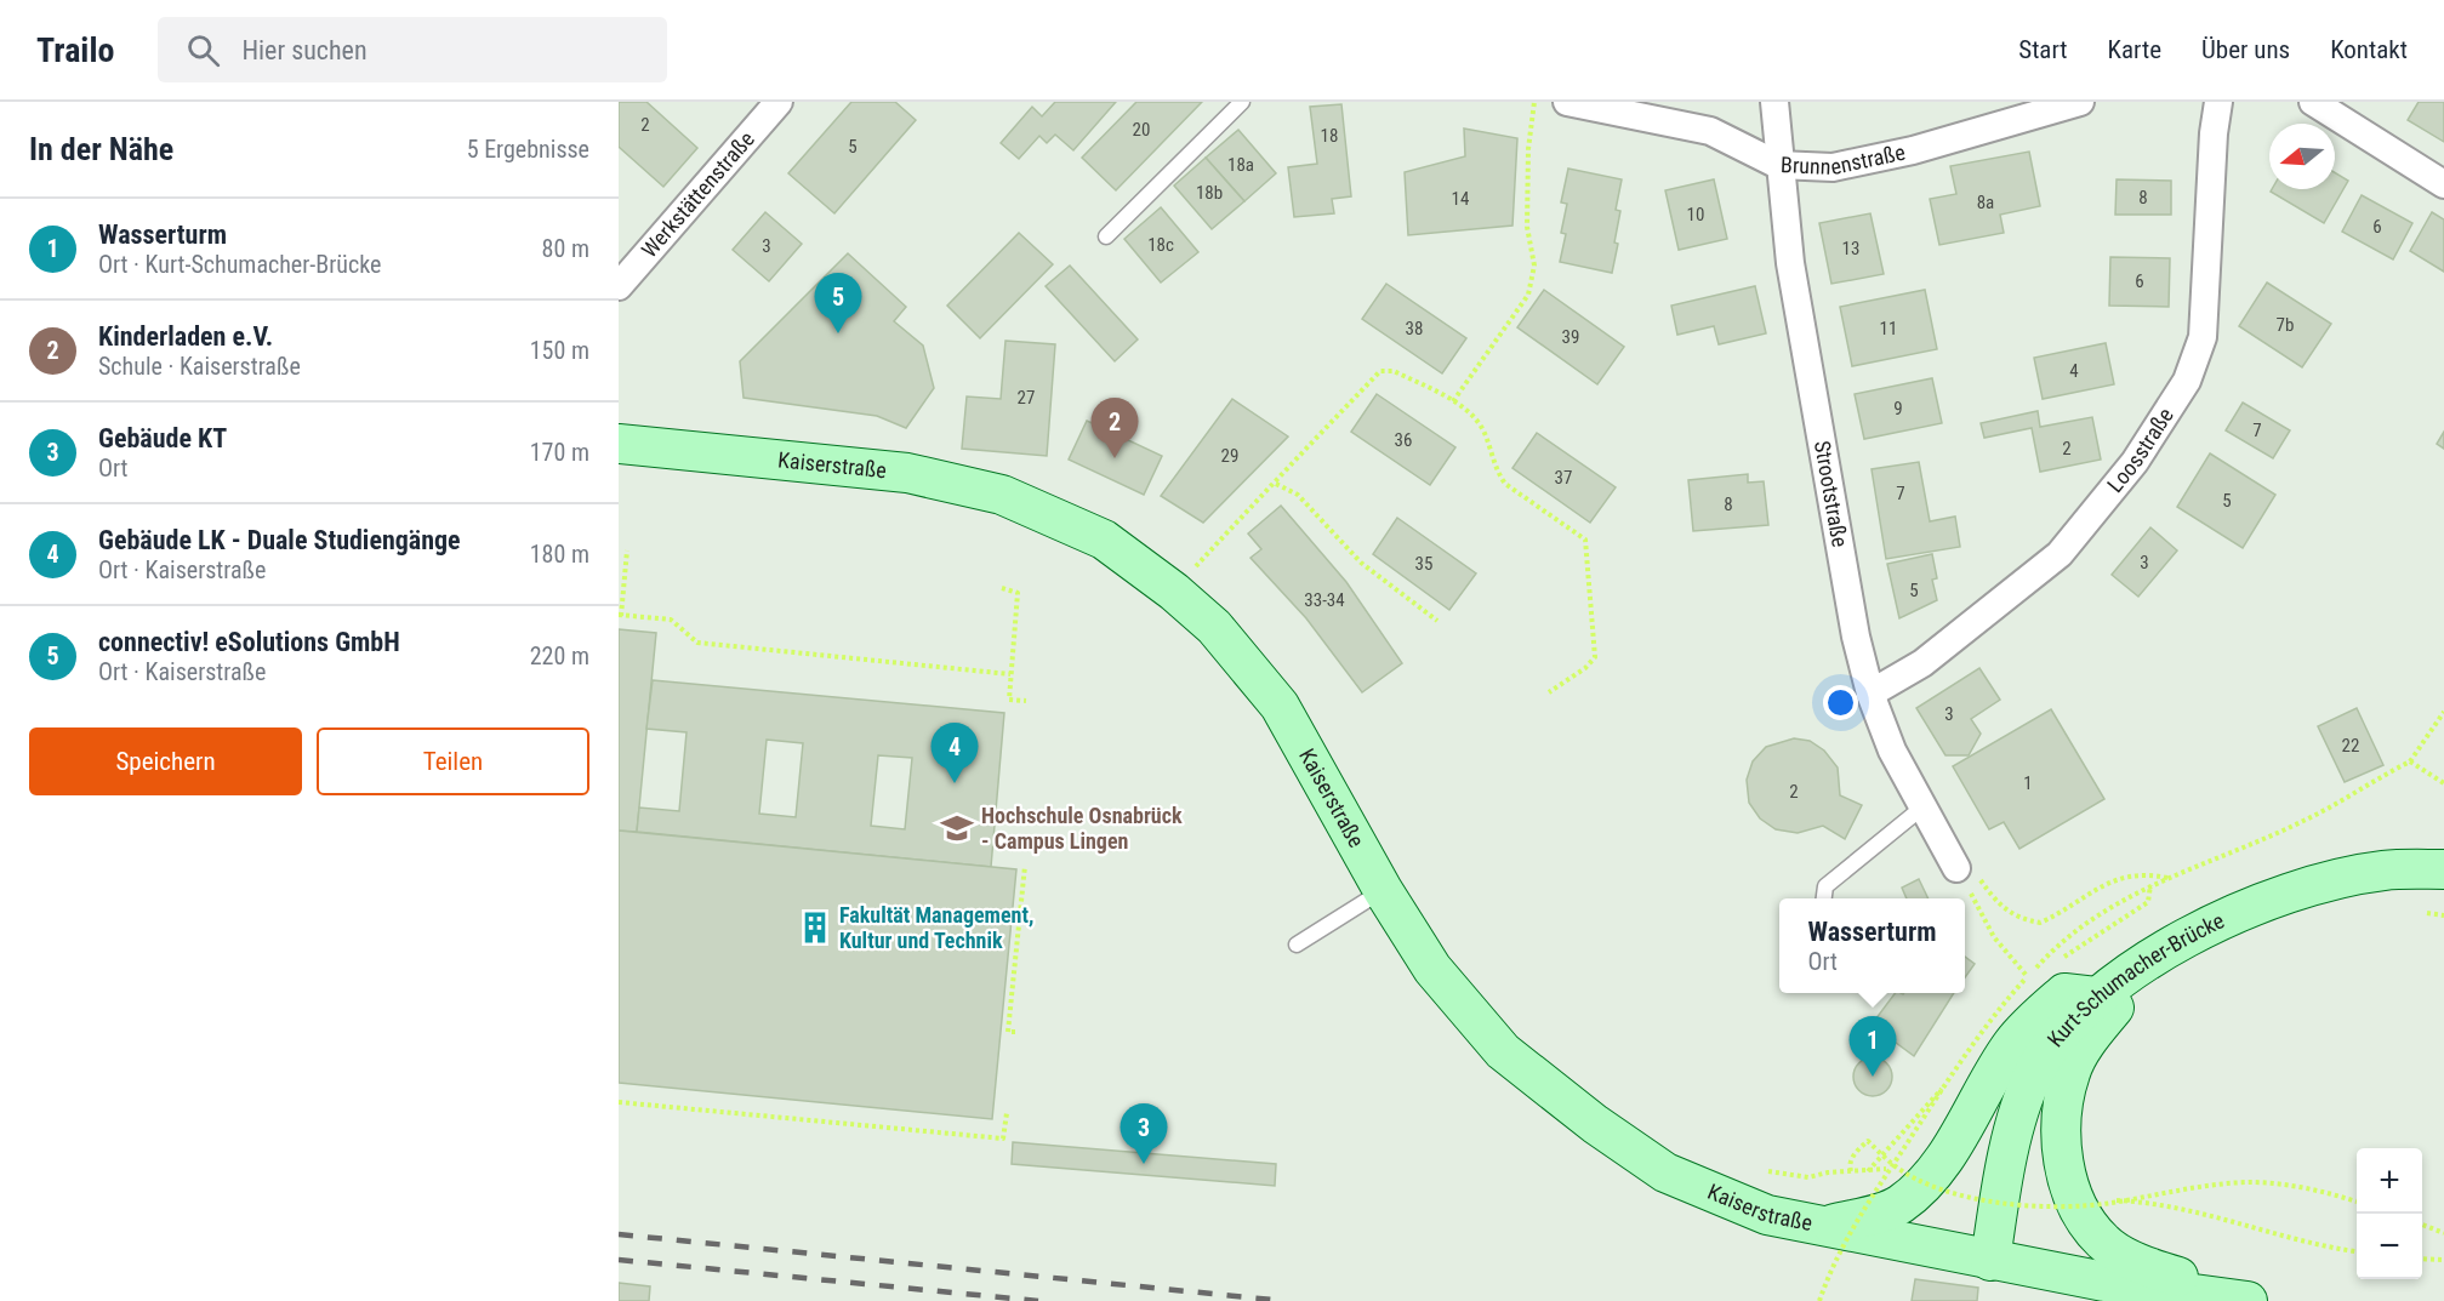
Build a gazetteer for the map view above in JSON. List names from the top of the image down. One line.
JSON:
{"streets":{"main road":["Kaiserstraße","Kurt-Schumacher-Brücke"],"street":["Brunnenstraße","Werkstättenstraße","Loosstraße","Strootstraße"]},"crossings":[["Brunnenstraße","Strootstraße"],["Loosstraße","Strootstraße"],["Kaiserstraße","Kurt-Schumacher-Brücke"]],"places":{"school or university":["Hochschule Osnabrück - Campus Lingen"],"building":["Fakultät Management, Kultur und Technik"]},"house_numbers":["2","20","18","5","18a","18b","8","14","8a","10","6","18c","3","13","6","7b","38","11","39","4","27","9","7","36","2","29","37","7","5","8","3","35","5","33-34","3","22","1","2"],"north":"left","page":{"header":"Trailo","search":"Hier suchen","nav":["Start","Karte","Über uns","Kontakt"],"heading":["In der Nähe","5 Ergebnisse"],"list":[{"mark":"1","name":"Wasserturm","note":"Ort · Kurt-Schumacher-Brücke","value":"80 m"},{"mark":"2","name":"Kinderladen e.V.","note":"Schule · Kaiserstraße","value":"150 m"},{"mark":"3","name":"Gebäude KT","note":"Ort","value":"170 m"},{"mark":"4","name":"Gebäude LK - Duale Studiengänge","note":"Ort · Kaiserstraße","value":"180 m"},{"mark":"5","name":"connectiv! eSolutions GmbH","note":"Ort · Kaiserstraße","value":"220 m"}],"pins":["5","2","4","1","3"],"buttons":["Speichern","Teilen"],"popup":["Wasserturm","Ort"],"map_buttons":["+","−"]}}
